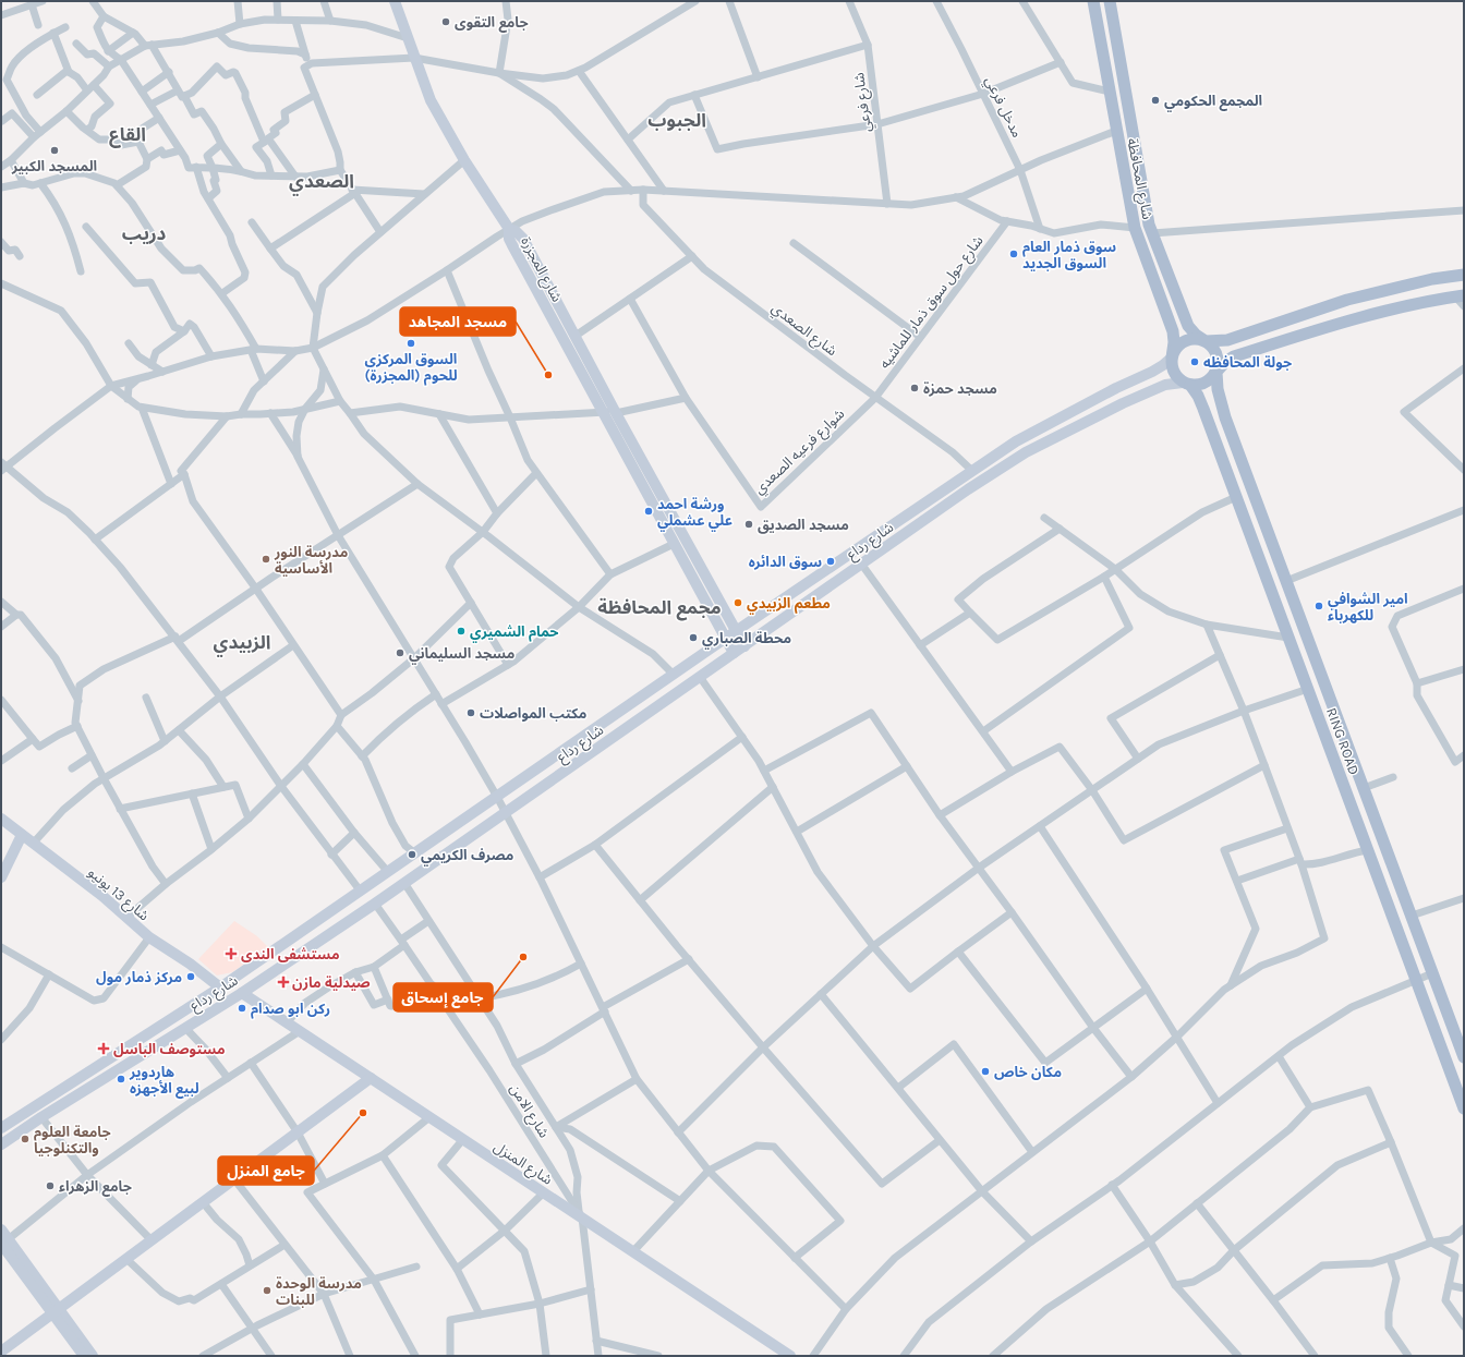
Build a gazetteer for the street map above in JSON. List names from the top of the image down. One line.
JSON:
{"streets":{"main road":["شارع المحافظة","RING ROAD"],"street":["شارع فرعي","مدخل فرعي","شارع المجزرة","شارع حول سوق ذمار للماشيه","شارع الصعدي","شوارع فرعيه الصعدي","شارع رداع","شارع 13 يونيو","شارع الامن","شارع المنزل"]},"crossings":[["شارع المحافظة","شارع رداع"],["شارع المحافظة","RING ROAD"],["شارع المجزرة","شارع رداع"],["شارع حول سوق ذمار للماشيه","شارع الصعدي"],["شارع حول سوق ذمار للماشيه","شوارع فرعيه الصعدي"],["شارع الصعدي","شوارع فرعيه الصعدي"],["شارع الصعدي","شارع رداع"],["شارع رداع","RING ROAD"],["شارع رداع","شارع 13 يونيو"],["شارع رداع","شارع الامن"],["شارع رداع","شارع المنزل"],["شارع الامن","شارع المنزل"]],"districts":["الجبوب","القاع","الصعدي","دريب","مجمع المحافظة","الزبيدي"],"places":{"other":["جامع التقوى","المجمع الحكومي","المسجد الكبير","سوق ذمار العام السوق الجديد","السوق المركزي للحوم (المجزرة)","جولة المحافظه","مسجد المجاهد","مسجد حمزة","ورشة احمد علي عشملي","مسجد الصديق","مدرسة النور الأساسية","سوق الدائره","مطعم الزبيدي","امير الشوافي للكهرباء","حمام الشميري","محطة الصباري","مسجد السليماني","مكتب المواصلات","مصرف الكريمي","جامع إسحاق","مركز ذمار مول","ركن ابو صدام","مكان خاص","هاردوير لبيع الأجهزه","جامع المنزل","جامعة العلوم والتكنلوجيا","جامع الزهراء","مدرسة الوحدة للبنات"],"health":["مستشفى الندى","صيدلية مازن","مستوصف الباسل"]}}
